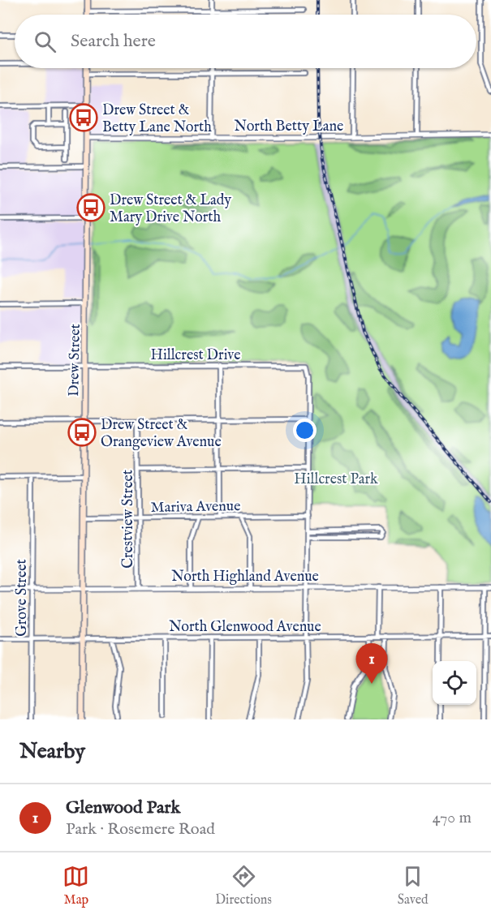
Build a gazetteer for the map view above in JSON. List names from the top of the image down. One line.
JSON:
{"streets":{"main road":["Drew Street"],"street":["North Betty Lane","Hillcrest Drive","Mariva Avenue","Crestview Street","North Highland Avenue","Grove Street","North Glenwood Avenue"]},"crossings":[["North Betty Lane","Drew Street"],["Hillcrest Drive","Drew Street"],["Drew Street","Mariva Avenue"],["Drew Street","North Highland Avenue"],["Drew Street","North Glenwood Avenue"],["Mariva Avenue","Crestview Street"],["Crestview Street","North Highland Avenue"],["North Highland Avenue","Grove Street"],["Grove Street","North Glenwood Avenue"]],"parks":["Hillcrest Park"],"places":{"bus stop":["Drew Street & Betty Lane North","Drew Street & Lady Mary Drive North","Drew Street & Orangeview Avenue"]},"page":{"search":"Search here","pins":"1","heading":"Nearby","list":[{"mark":"1","name":"Glenwood Park","note":"Park · Rosemere Road","value":"470 m"}],"nav":["Map","Directions","Saved"]}}
